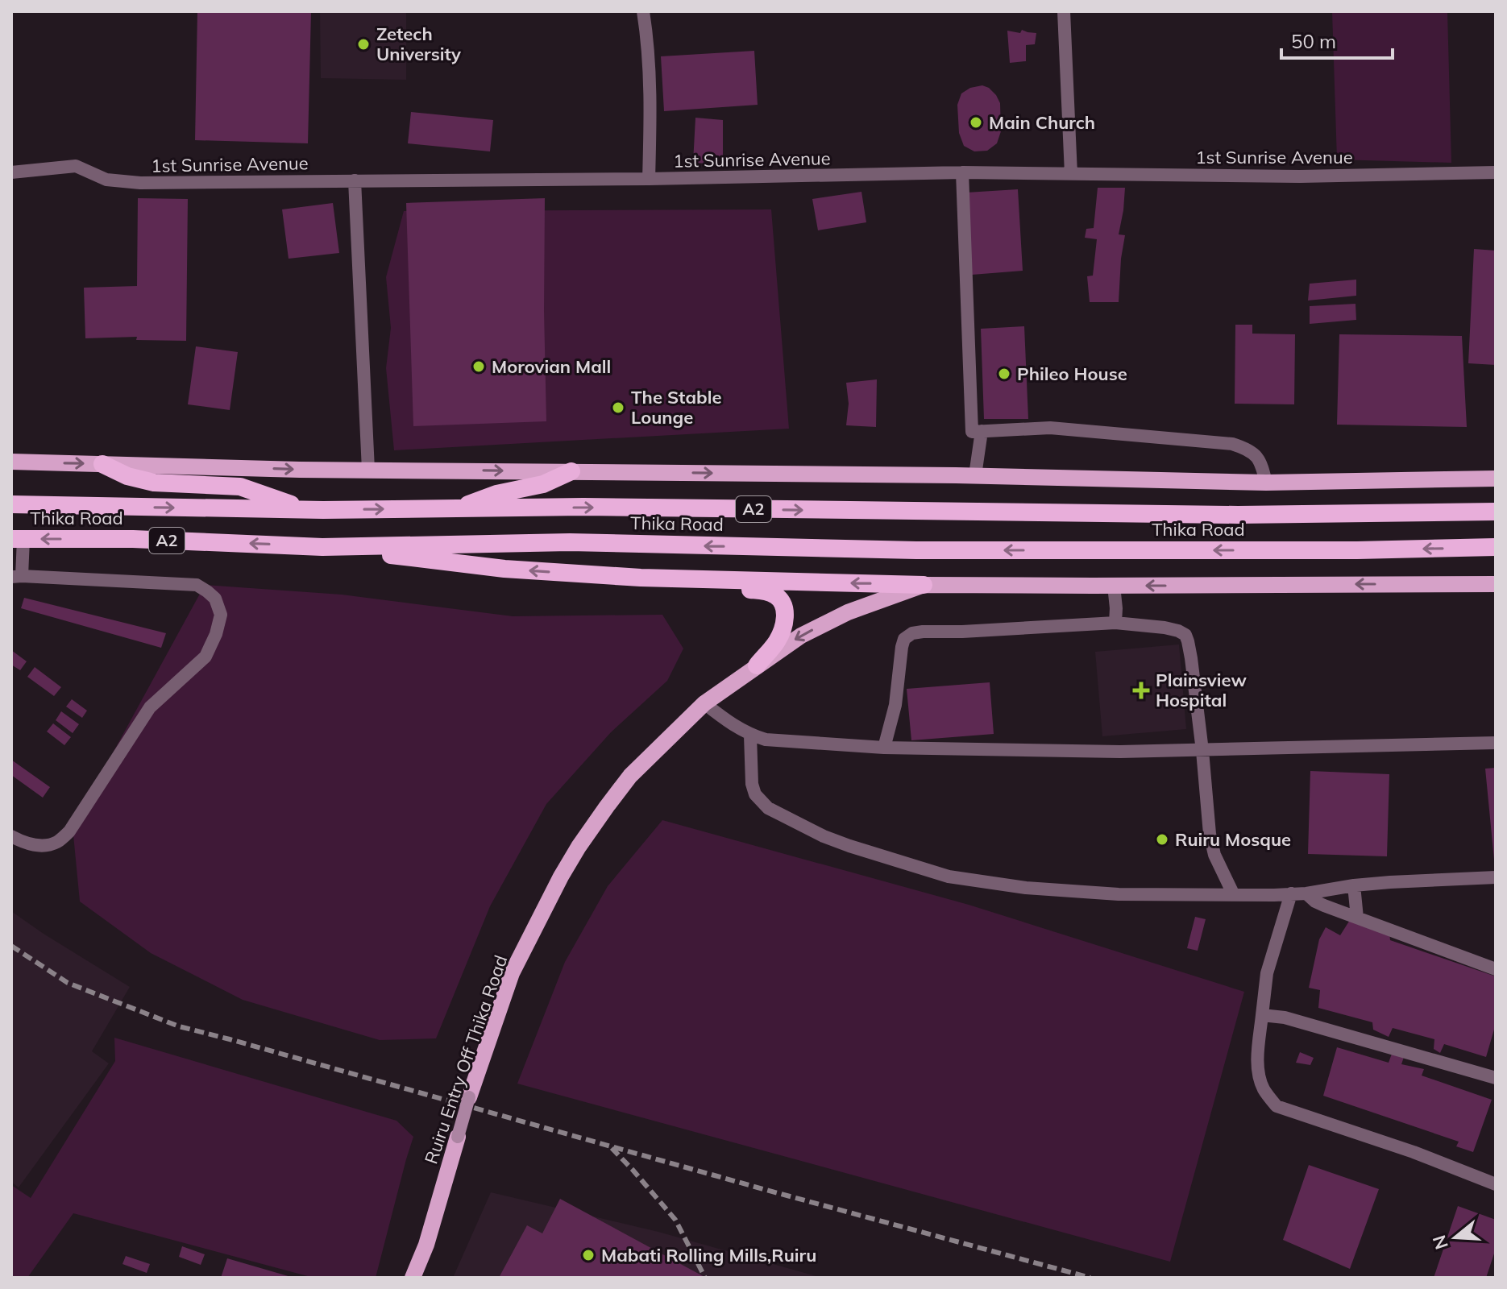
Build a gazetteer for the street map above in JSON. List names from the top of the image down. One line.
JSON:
{"streets":{"highway":["A2","Thika Road"],"main road":["Ruiru Entry Off Thika Road"],"street":["1st Sunrise Avenue"]},"places":{"other":["Zetech University","Main Church","Morovian Mall","Phileo House","The Stable Lounge","Ruiru Mosque","Mabati Rolling Mills,Ruiru"],"health":["Plainsview Hospital"]},"scale_bar":"50 m","north":"left"}
